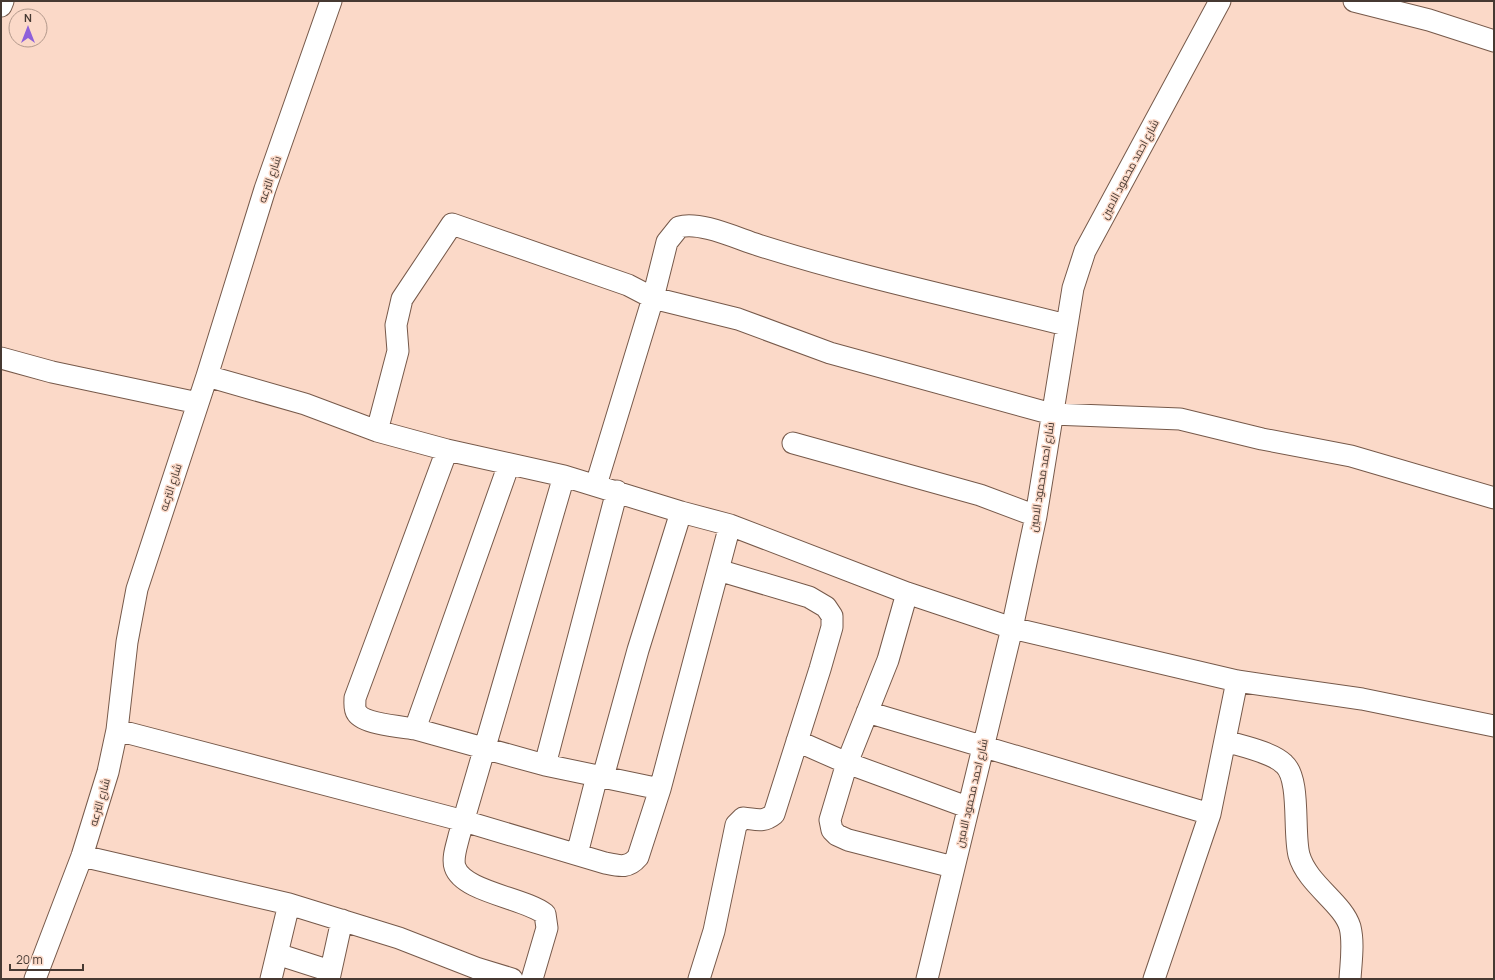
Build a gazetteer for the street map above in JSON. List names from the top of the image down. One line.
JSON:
{"streets":{"street":["شارع احمد محمود الامين","شارع الترعه"]},"scale_bar":"20 m","north":"top"}
